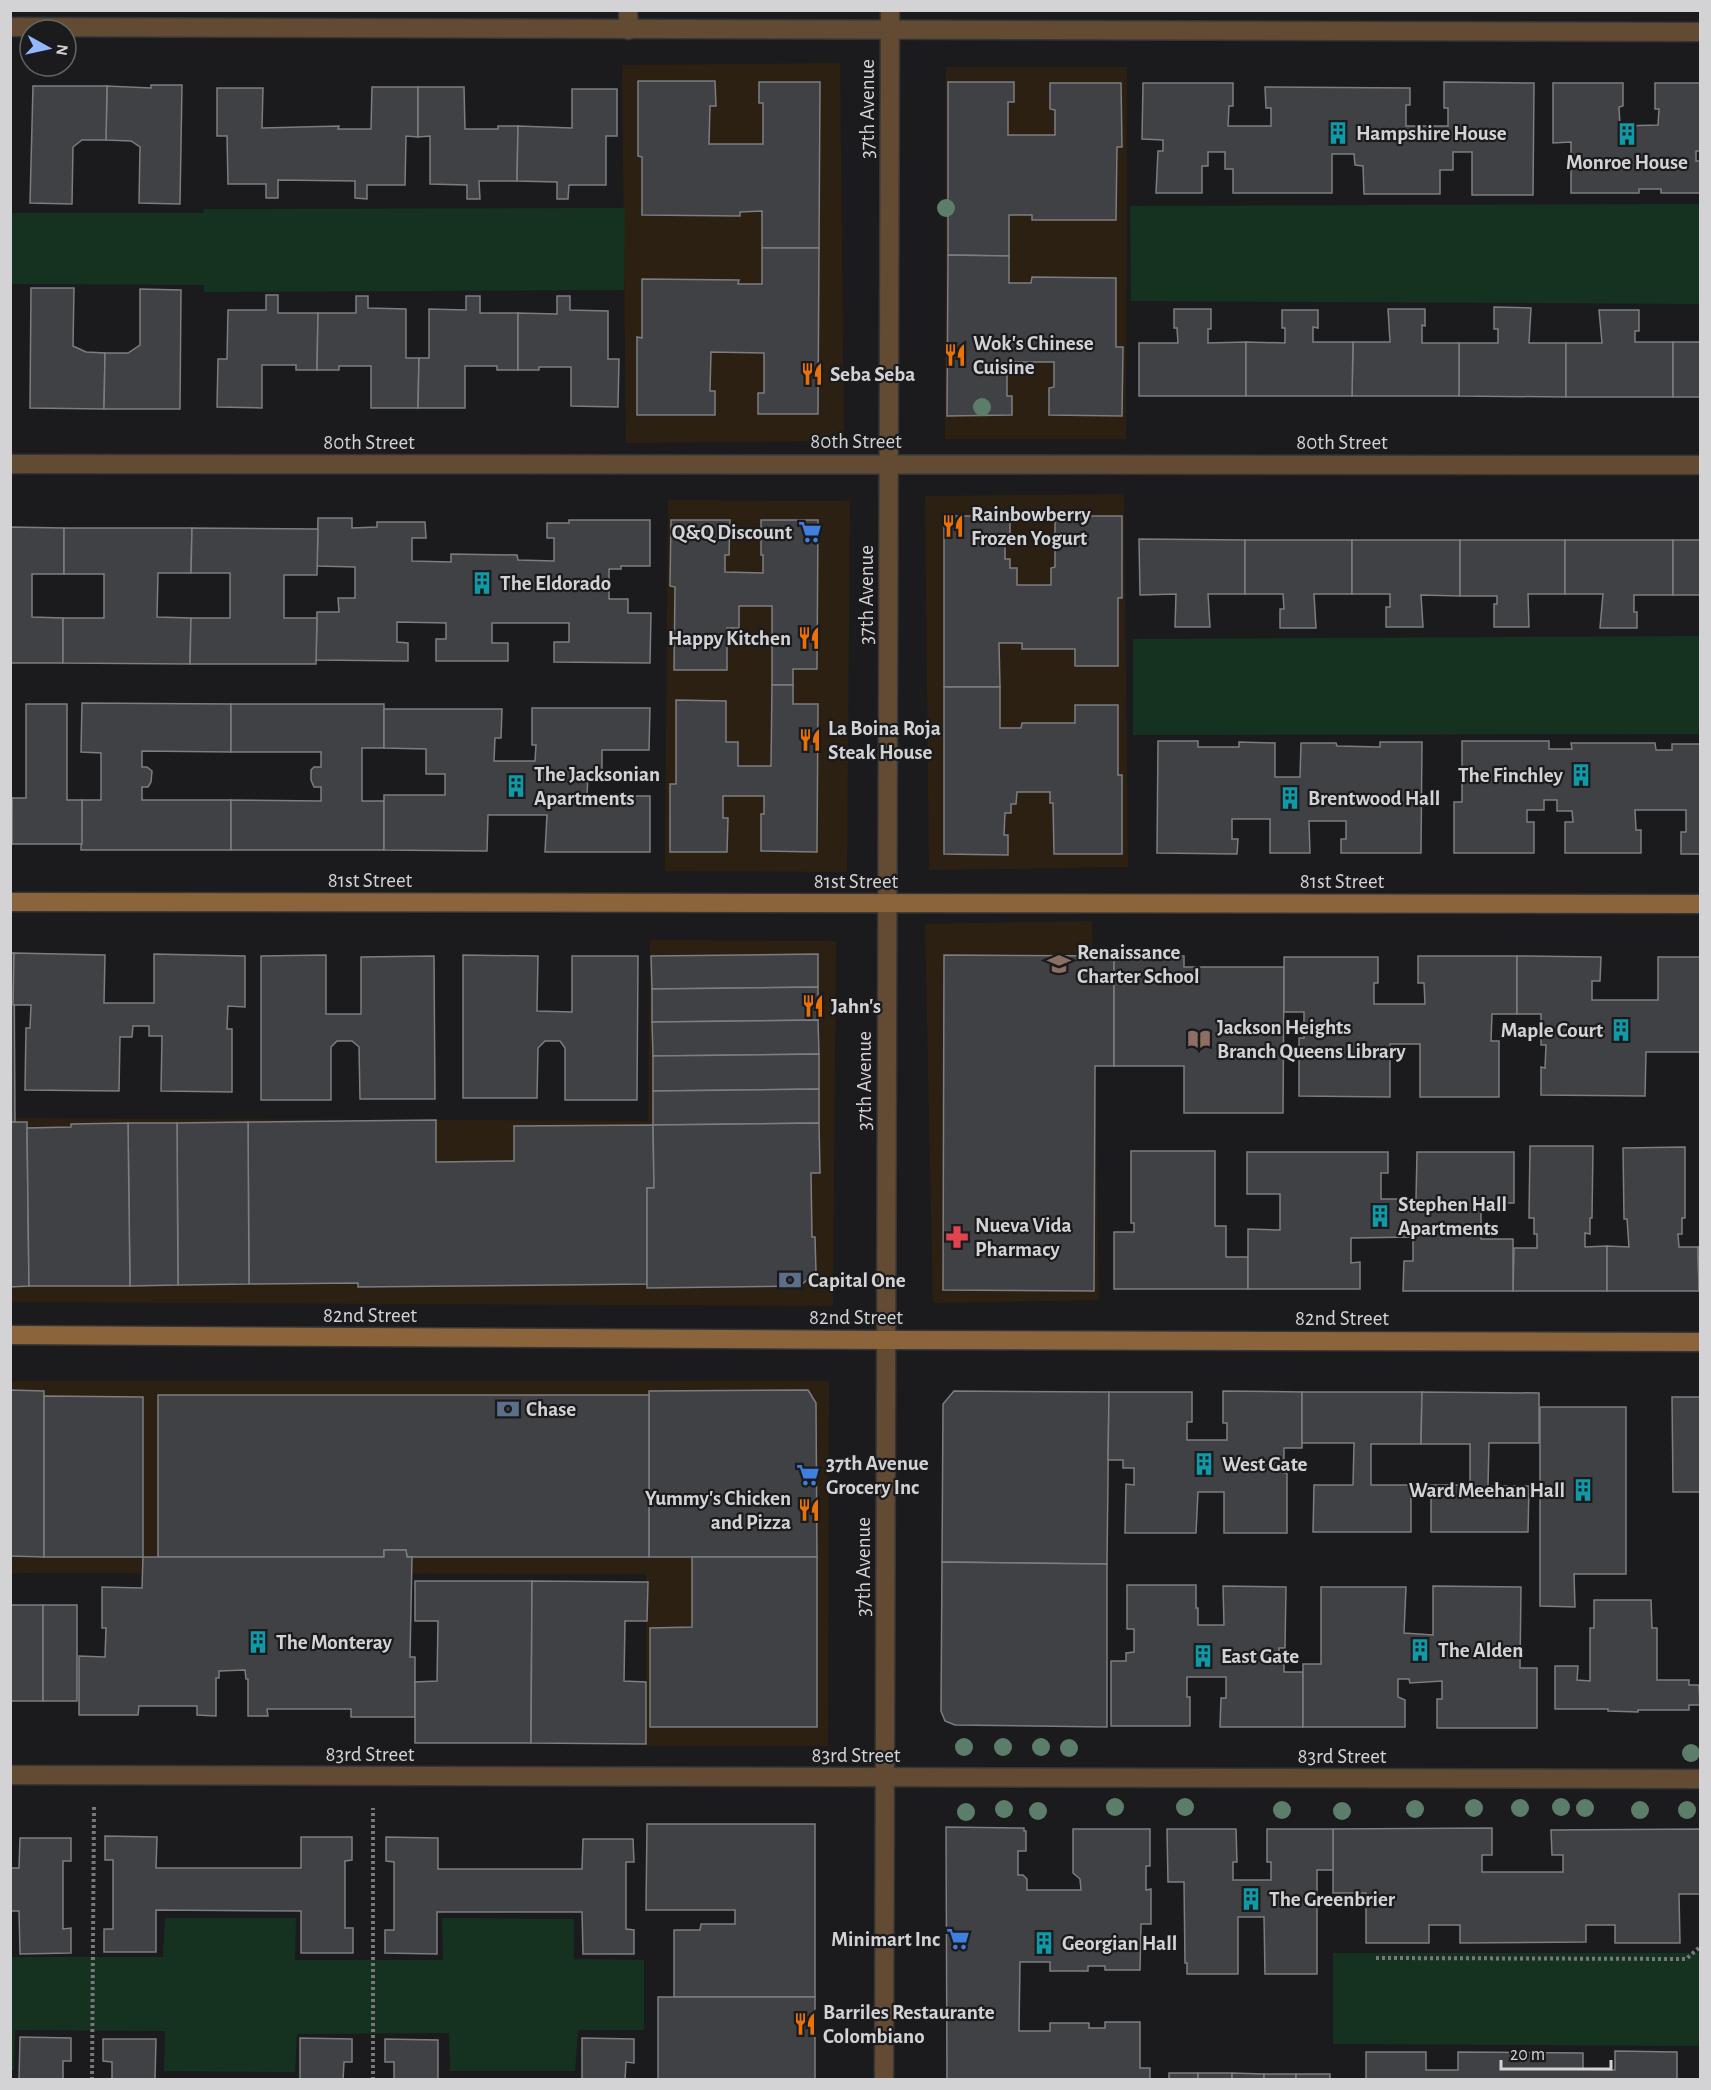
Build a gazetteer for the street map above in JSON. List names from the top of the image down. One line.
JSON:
{"streets":{"street":["37th Avenue","80th Street","81st Street","82nd Street","83rd Street"]},"crossings":[["37th Avenue","80th Street"],["37th Avenue","81st Street"],["37th Avenue","82nd Street"],["37th Avenue","83rd Street"]],"places":{"building":["Hampshire House","Monroe House","The Eldorado","The Finchley","The Jacksonian Apartments","Brentwood Hall","Maple Court","Stephen Hall Apartments","West Gate","Ward Meehan Hall","The Monteray","The Alden","East Gate","The Greenbrier","Georgian Hall"],"restaurant":["Wok's Chinese Cuisine","Seba Seba","Rainbowberry Frozen Yogurt","Happy Kitchen","La Boina Roja Steak House","Jahn's","Yummy's Chicken and Pizza","Barriles Restaurante Colombiano"],"supermarket":["Q&Q Discount","37th Avenue Grocery Inc","Minimart Inc"],"school or university":["Renaissance Charter School"],"library":["Jackson Heights Branch Queens Library"],"pharmacy":["Nueva Vida Pharmacy"],"bank":["Capital One","Chase"]},"scale_bar":"20 m","north":"right"}
